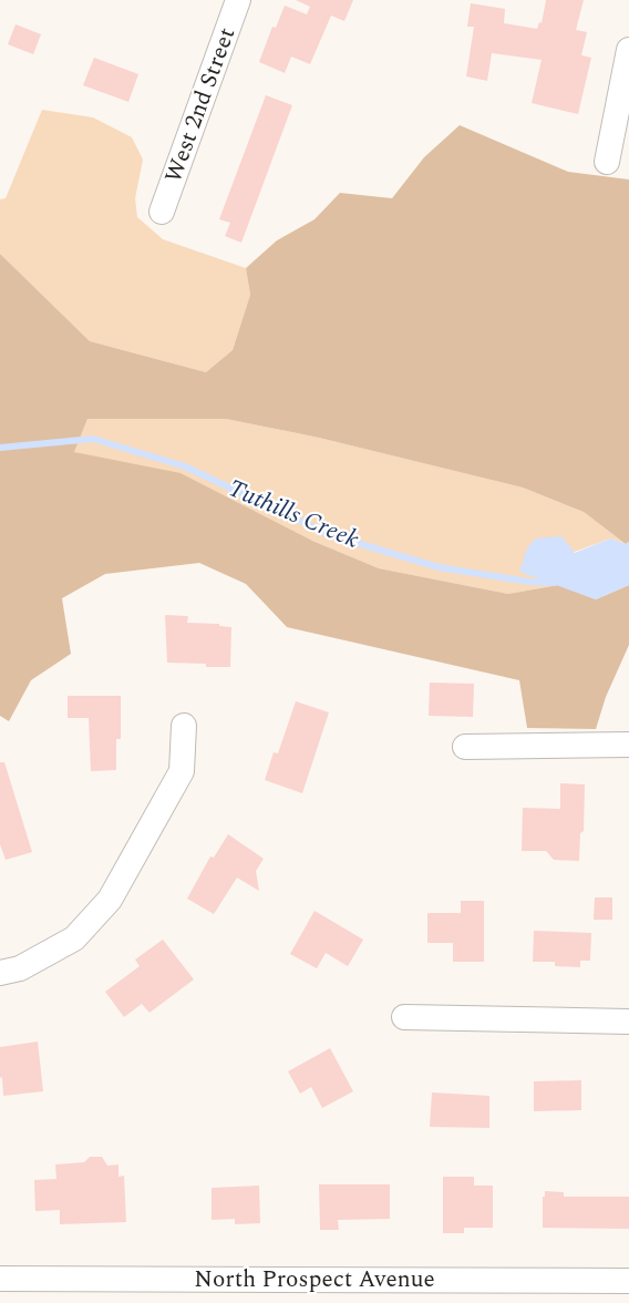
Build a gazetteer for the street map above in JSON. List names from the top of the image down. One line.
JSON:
{"streets":{"street":["West 2nd Street","North Prospect Avenue"]},"water":["Tuthills Creek"]}
